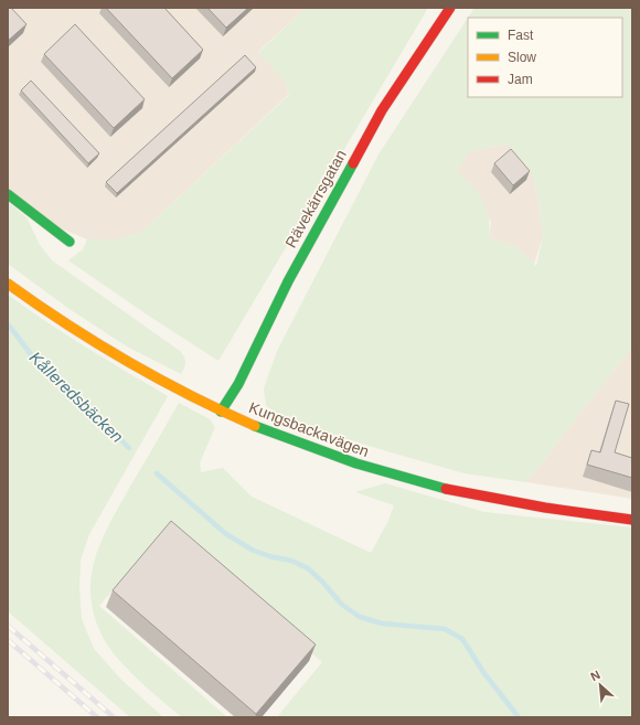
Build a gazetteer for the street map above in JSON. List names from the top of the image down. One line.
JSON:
{"streets":{"street":["Rävekärrsgatan","Kungsbackavägen"]},"crossings":[["Rävekärrsgatan","Kungsbackavägen"]],"water":["Kålleredsbäcken"],"legend":["Fast","Slow","Jam"],"north":"top left"}
